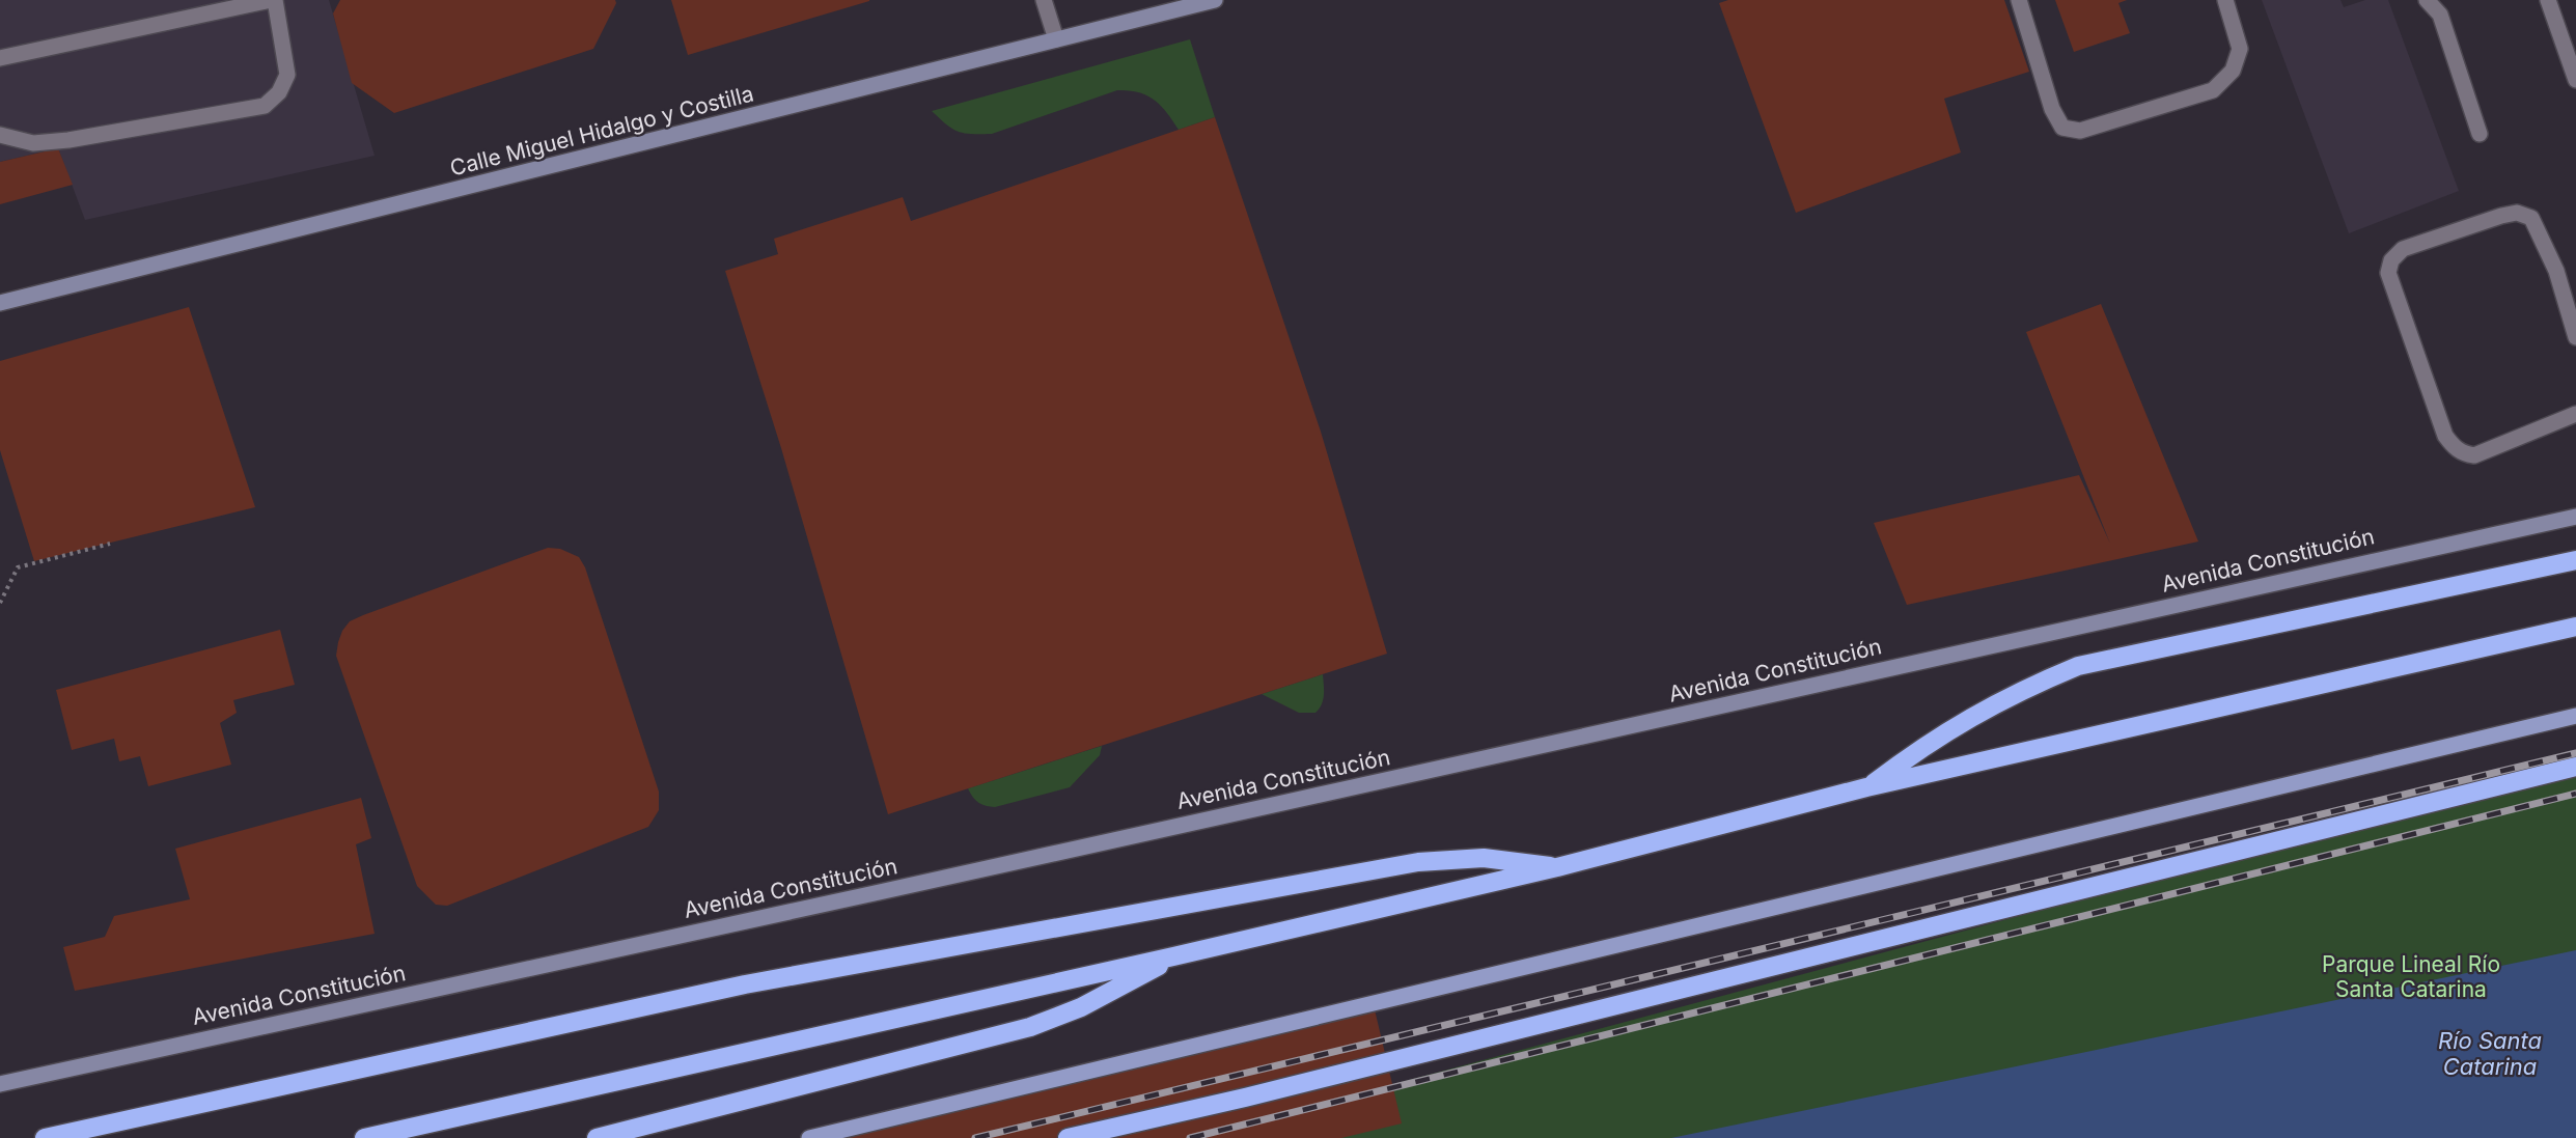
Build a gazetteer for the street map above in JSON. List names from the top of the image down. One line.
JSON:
{"streets":{"street":["Calle Miguel Hidalgo y Costilla","Avenida Constitución"]},"water":["Río Santa Catarina"],"parks":["Parque Lineal Río Santa Catarina"]}
